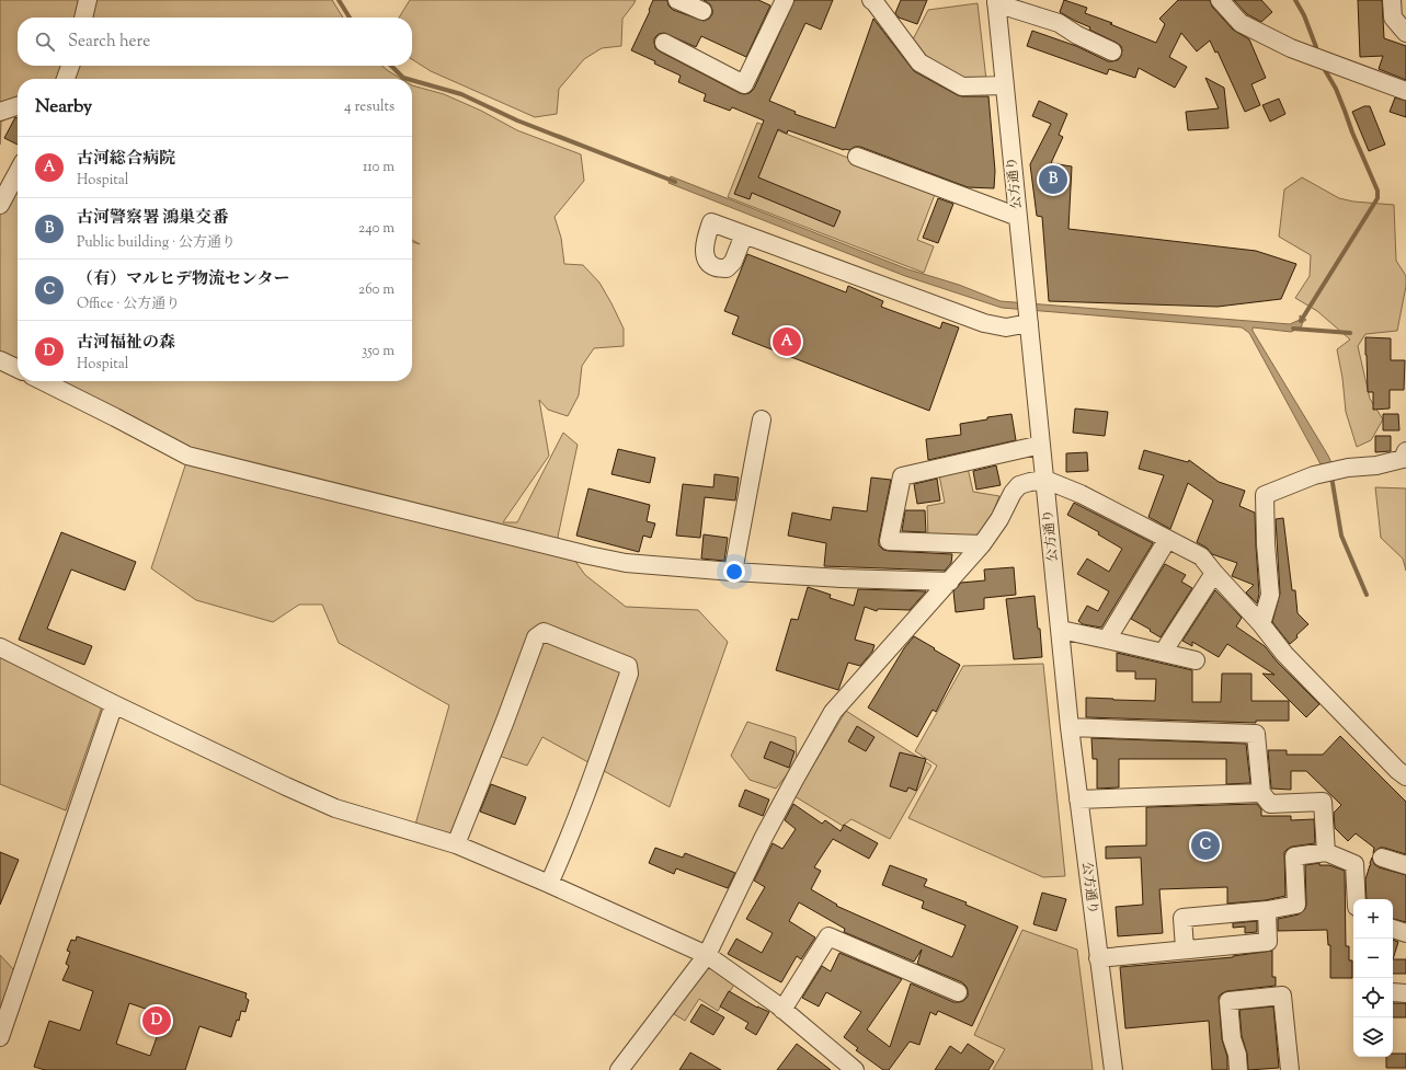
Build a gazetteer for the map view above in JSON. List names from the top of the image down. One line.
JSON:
{"streets":{"street":["公方通り"]},"page":{"search":"Search here","heading":["Nearby","4 results"],"list":[{"mark":"A","name":"古河総合病院","note":"Hospital","value":"110 m"},{"mark":"B","name":"古河警察署 鴻巣交番","note":"Public building · 公方通り","value":"240 m"},{"mark":"C","name":"（有）マルヒデ物流センター","note":"Office · 公方通り","value":"260 m"},{"mark":"D","name":"古河福祉の森","note":"Hospital","value":"350 m"}],"pins":["B","A","C","D"],"map_buttons":["+","−"]}}
